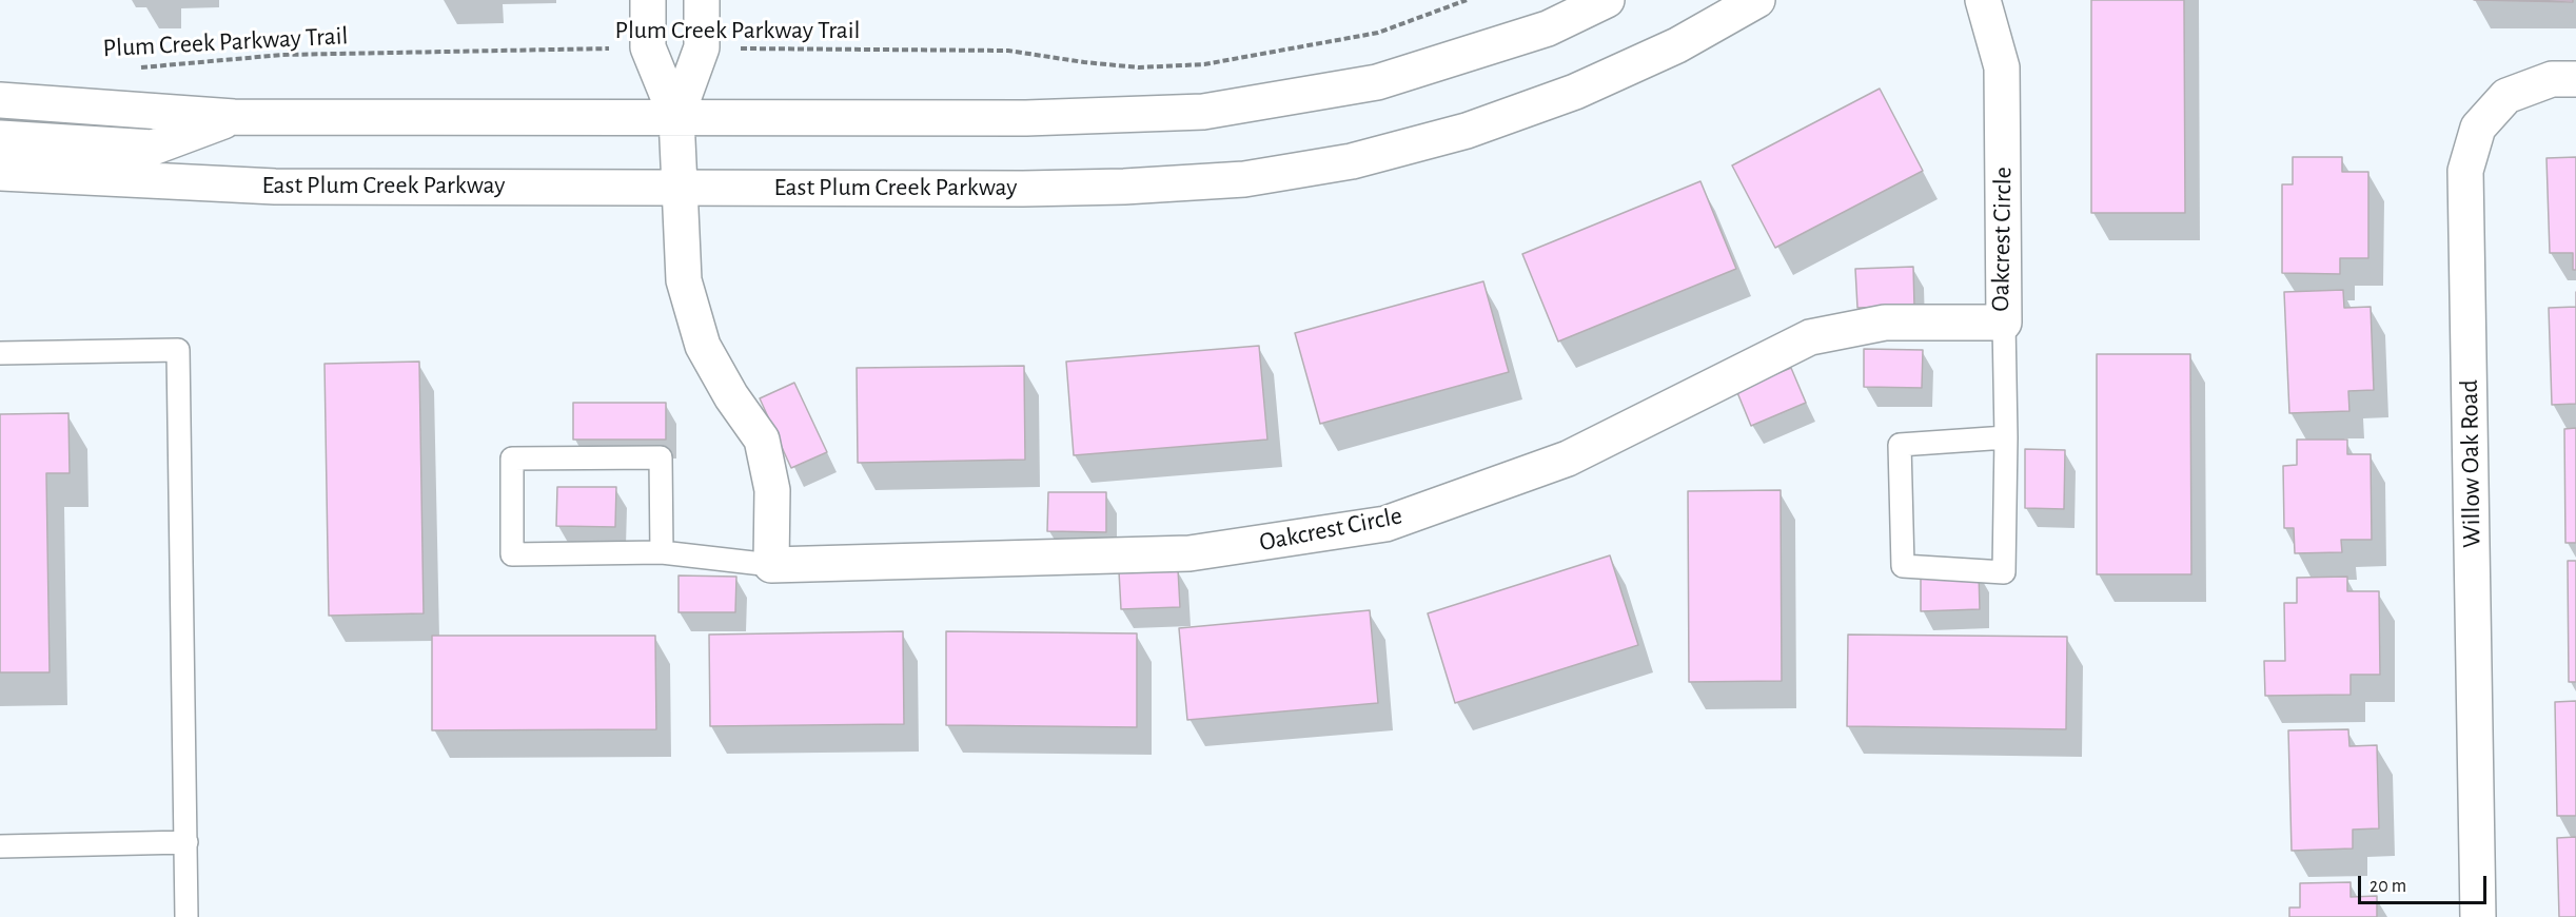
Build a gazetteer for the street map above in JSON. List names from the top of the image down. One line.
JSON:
{"streets":{"main road":["East Plum Creek Parkway","Oakcrest Circle","Willow Oak Road"],"path":["Plum Creek Parkway Trail"]},"scale_bar":"20 m"}
